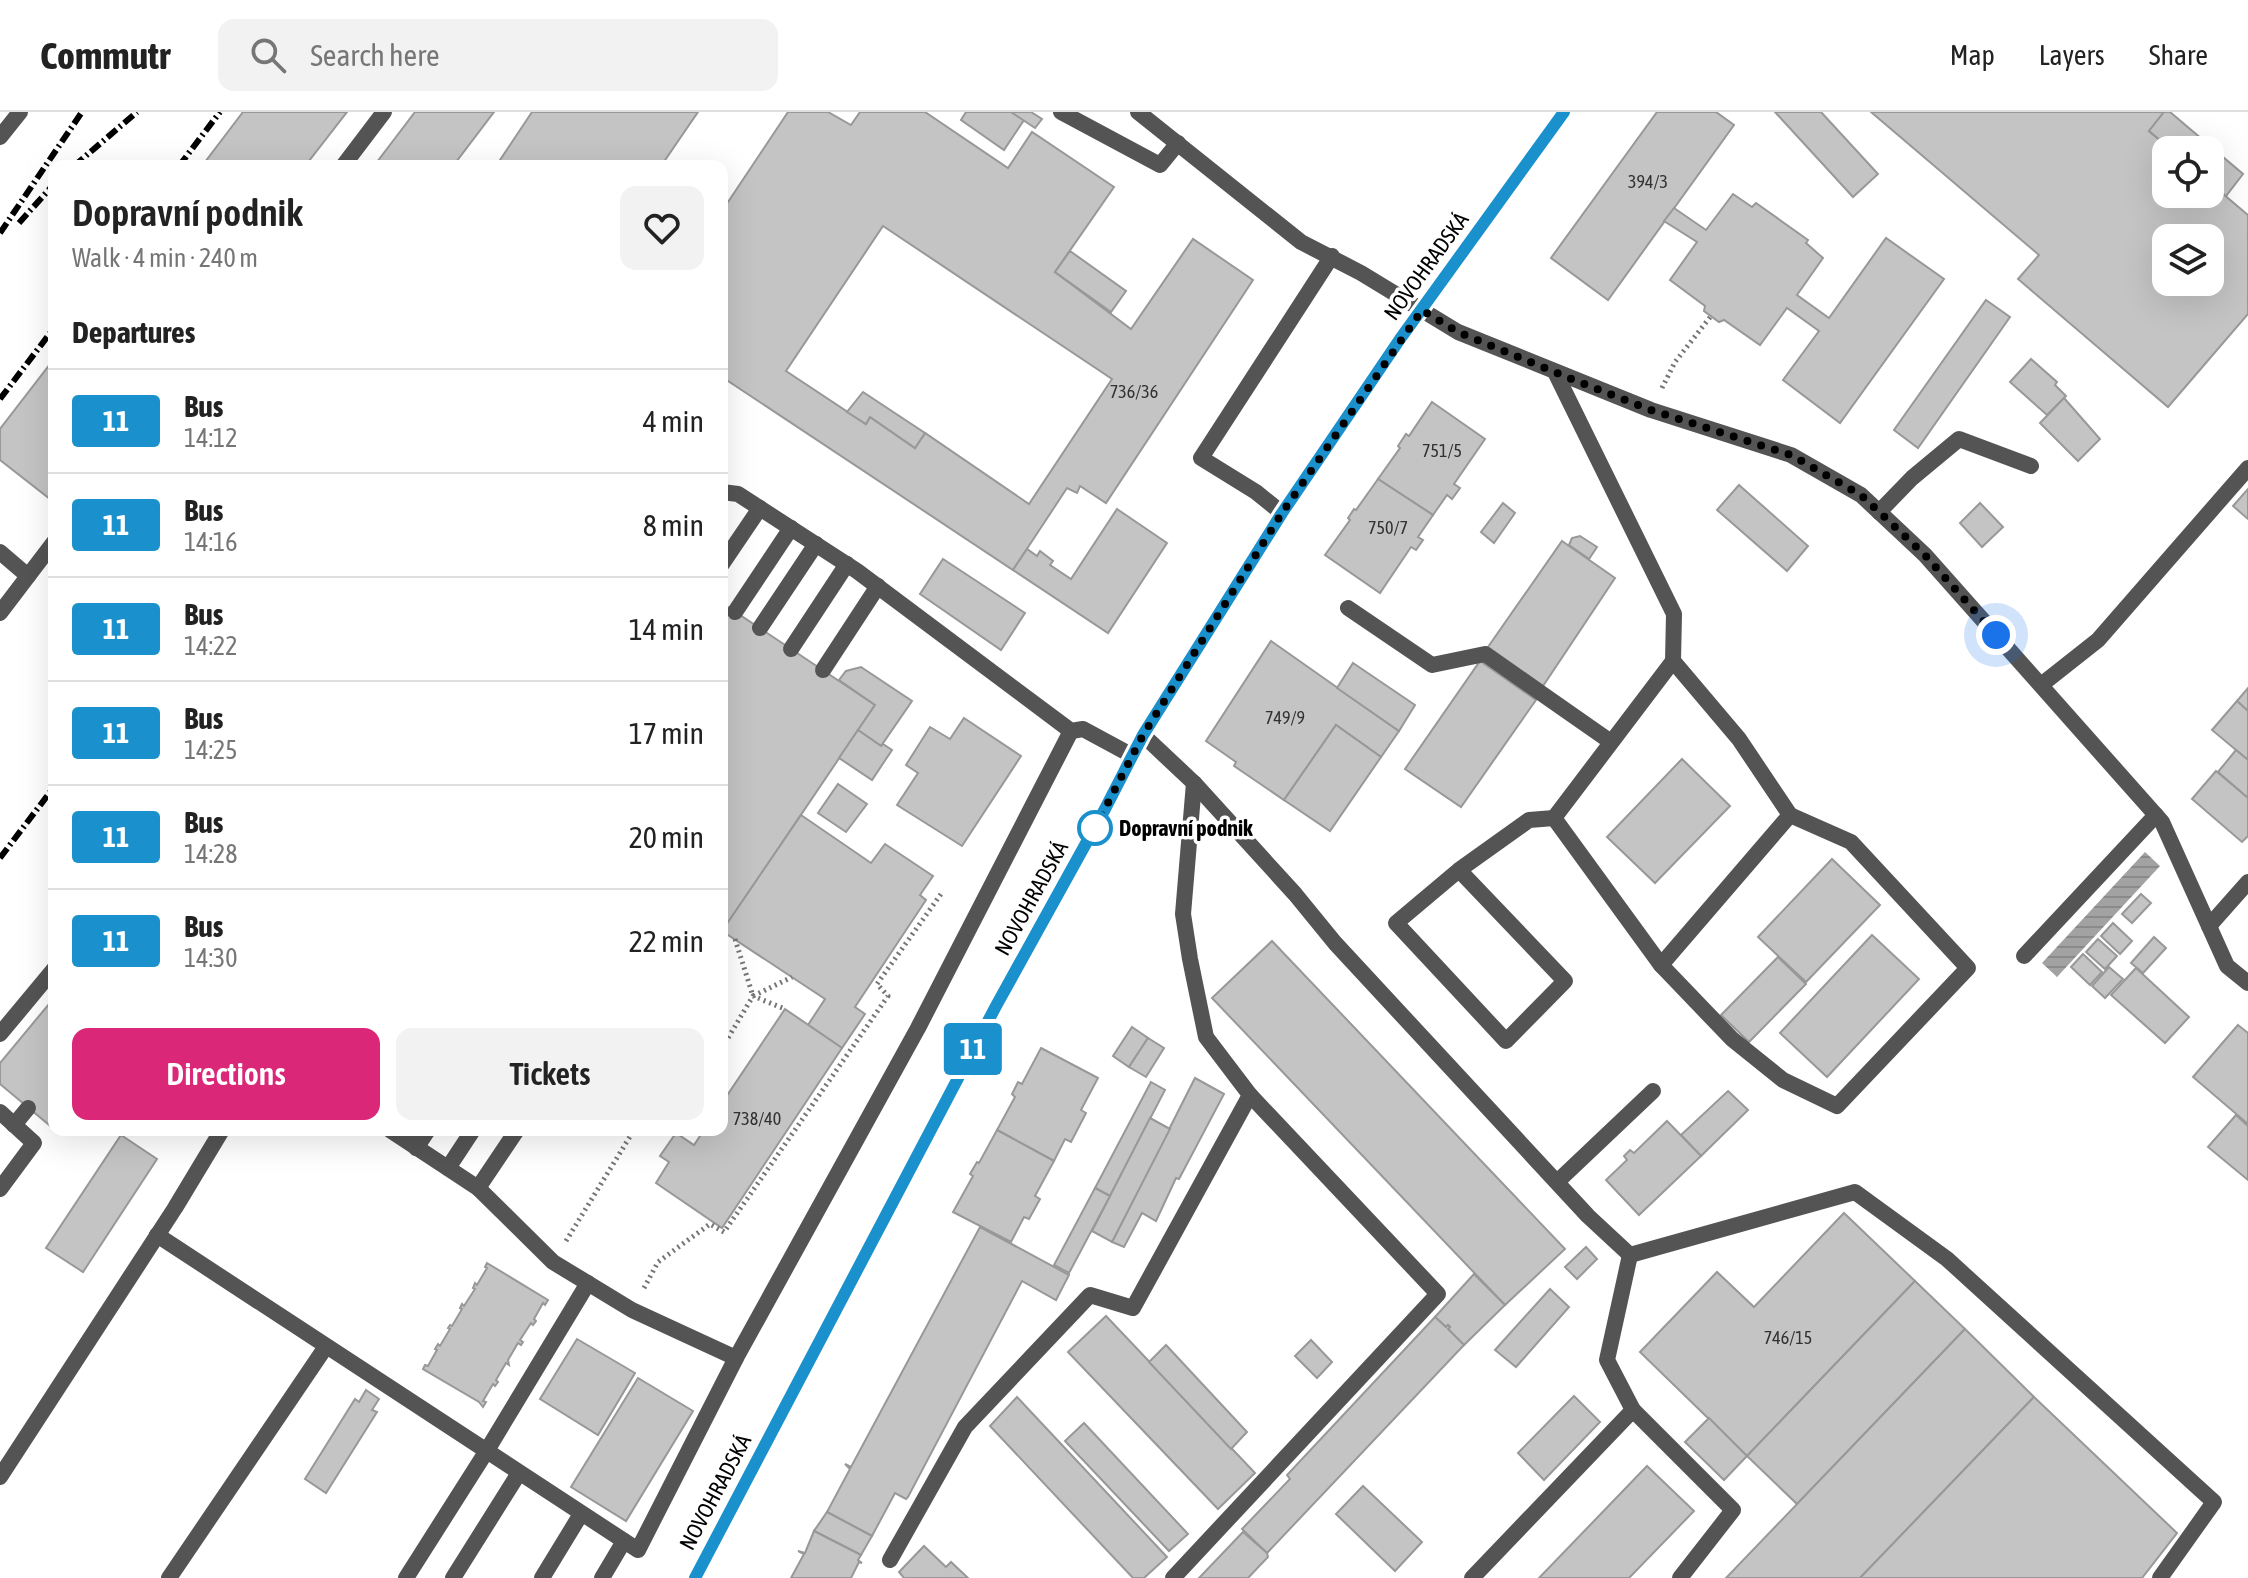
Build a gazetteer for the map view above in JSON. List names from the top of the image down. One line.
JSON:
{"streets":{"main road":["NOVOHRADSKÁ"]},"places":["Dopravní podnik"],"lines":["bus line 11"],"house_numbers":["394/3","736/36","751/5","750/7","749/9","738/40","746/15"],"page":{"header":"Commutr","search":"Search here","nav":["Map","Layers","Share"],"on_map":"11","heading":[["Dopravní podnik","Walk · 4 min · 240 m"],"Departures"],"list":[{"mark":"11","name":"Bus","note":"14:12","value":"4 min"},{"mark":"11","name":"Bus","note":"14:16","value":"8 min"},{"mark":"11","name":"Bus","note":"14:22","value":"14 min"},{"mark":"11","name":"Bus","note":"14:25","value":"17 min"},{"mark":"11","name":"Bus","note":"14:28","value":"20 min"},{"mark":"11","name":"Bus","note":"14:30","value":"22 min"}],"buttons":["Directions","Tickets"]}}
